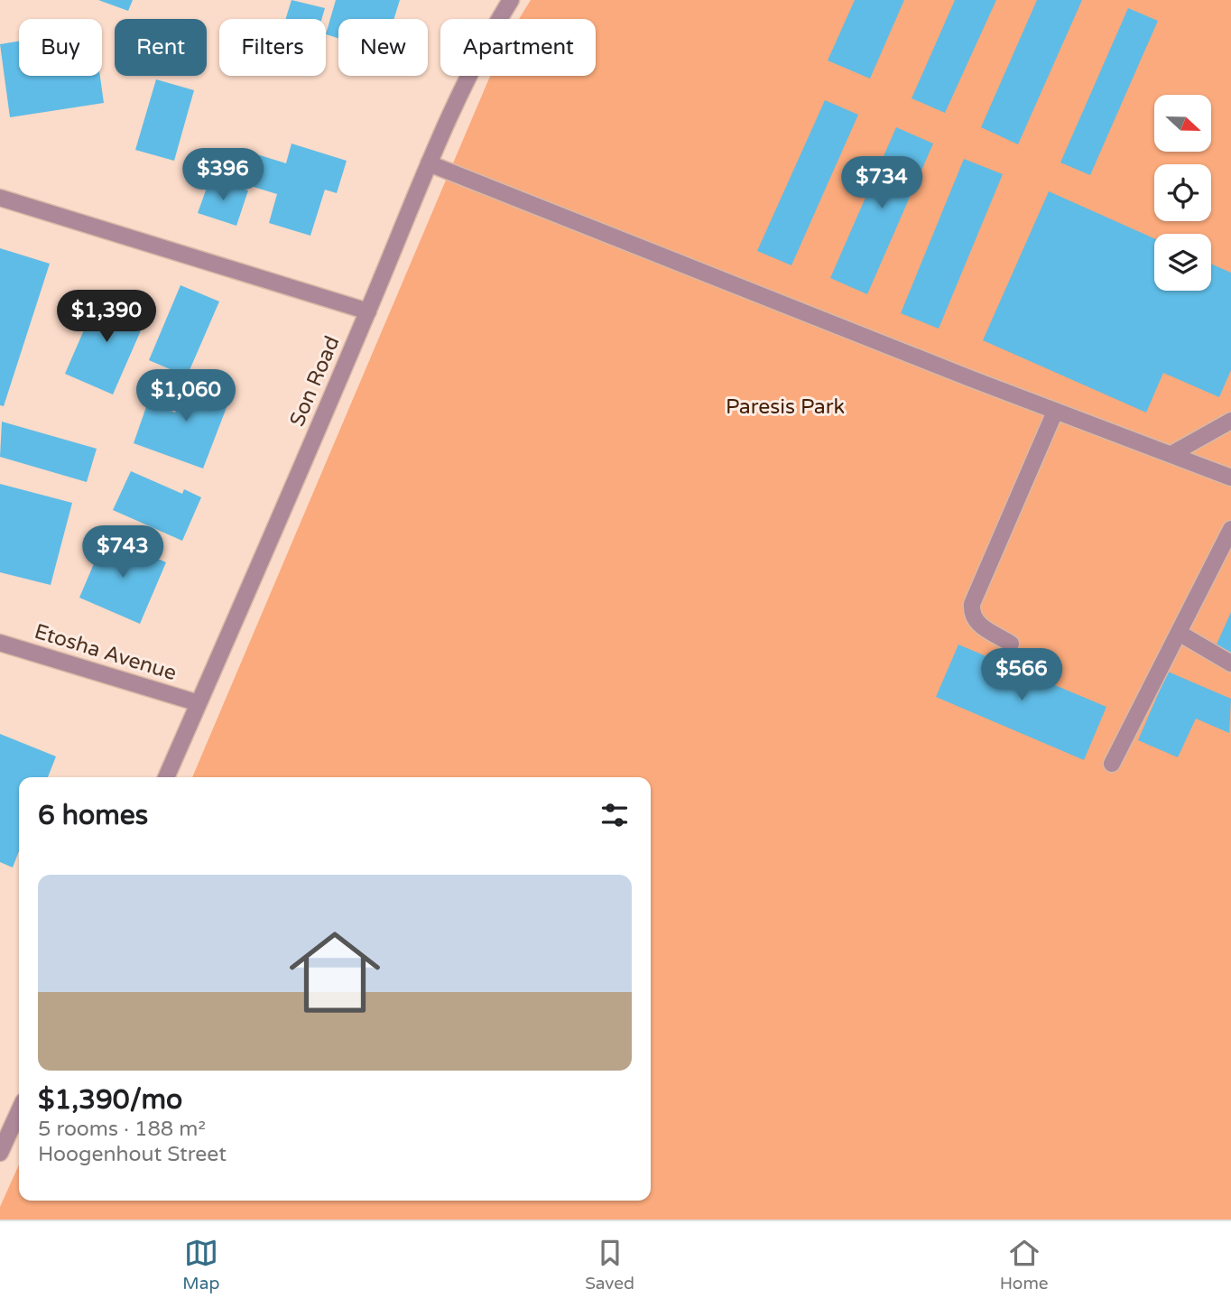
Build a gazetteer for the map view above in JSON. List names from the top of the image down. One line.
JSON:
{"streets":{"street":["Son Road","Etosha Avenue"]},"crossings":[["Son Road","Etosha Avenue"]],"parks":["Paresis Park"],"north":"right","page":{"chip":["Buy","Rent","Filters","New","Apartment"],"price":["$396","$734","$1,390","$1,060","$743","$566"],"heading":"6 homes","list":[{"name":"$1,390/mo","note":"5 rooms · 188 m² · Hoogenhout Street"}],"tabs":["Map","Saved","Home"]}}
